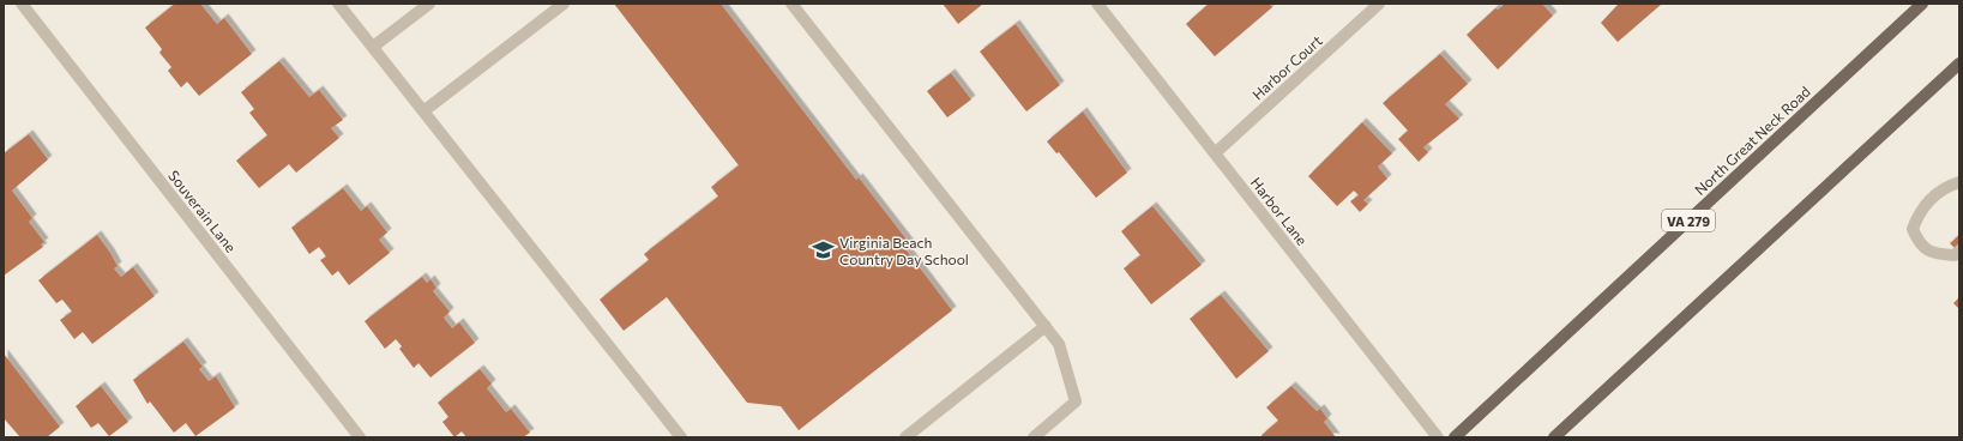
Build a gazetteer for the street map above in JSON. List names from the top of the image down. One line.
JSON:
{"streets":{"main road":["North Great Neck Road","VA 279"],"street":["Harbor Court","Souverain Lane","Harbor Lane"]},"crossings":[["Harbor Court","Harbor Lane"]],"places":{"school or university":["Virginia Beach Country Day School"]}}
